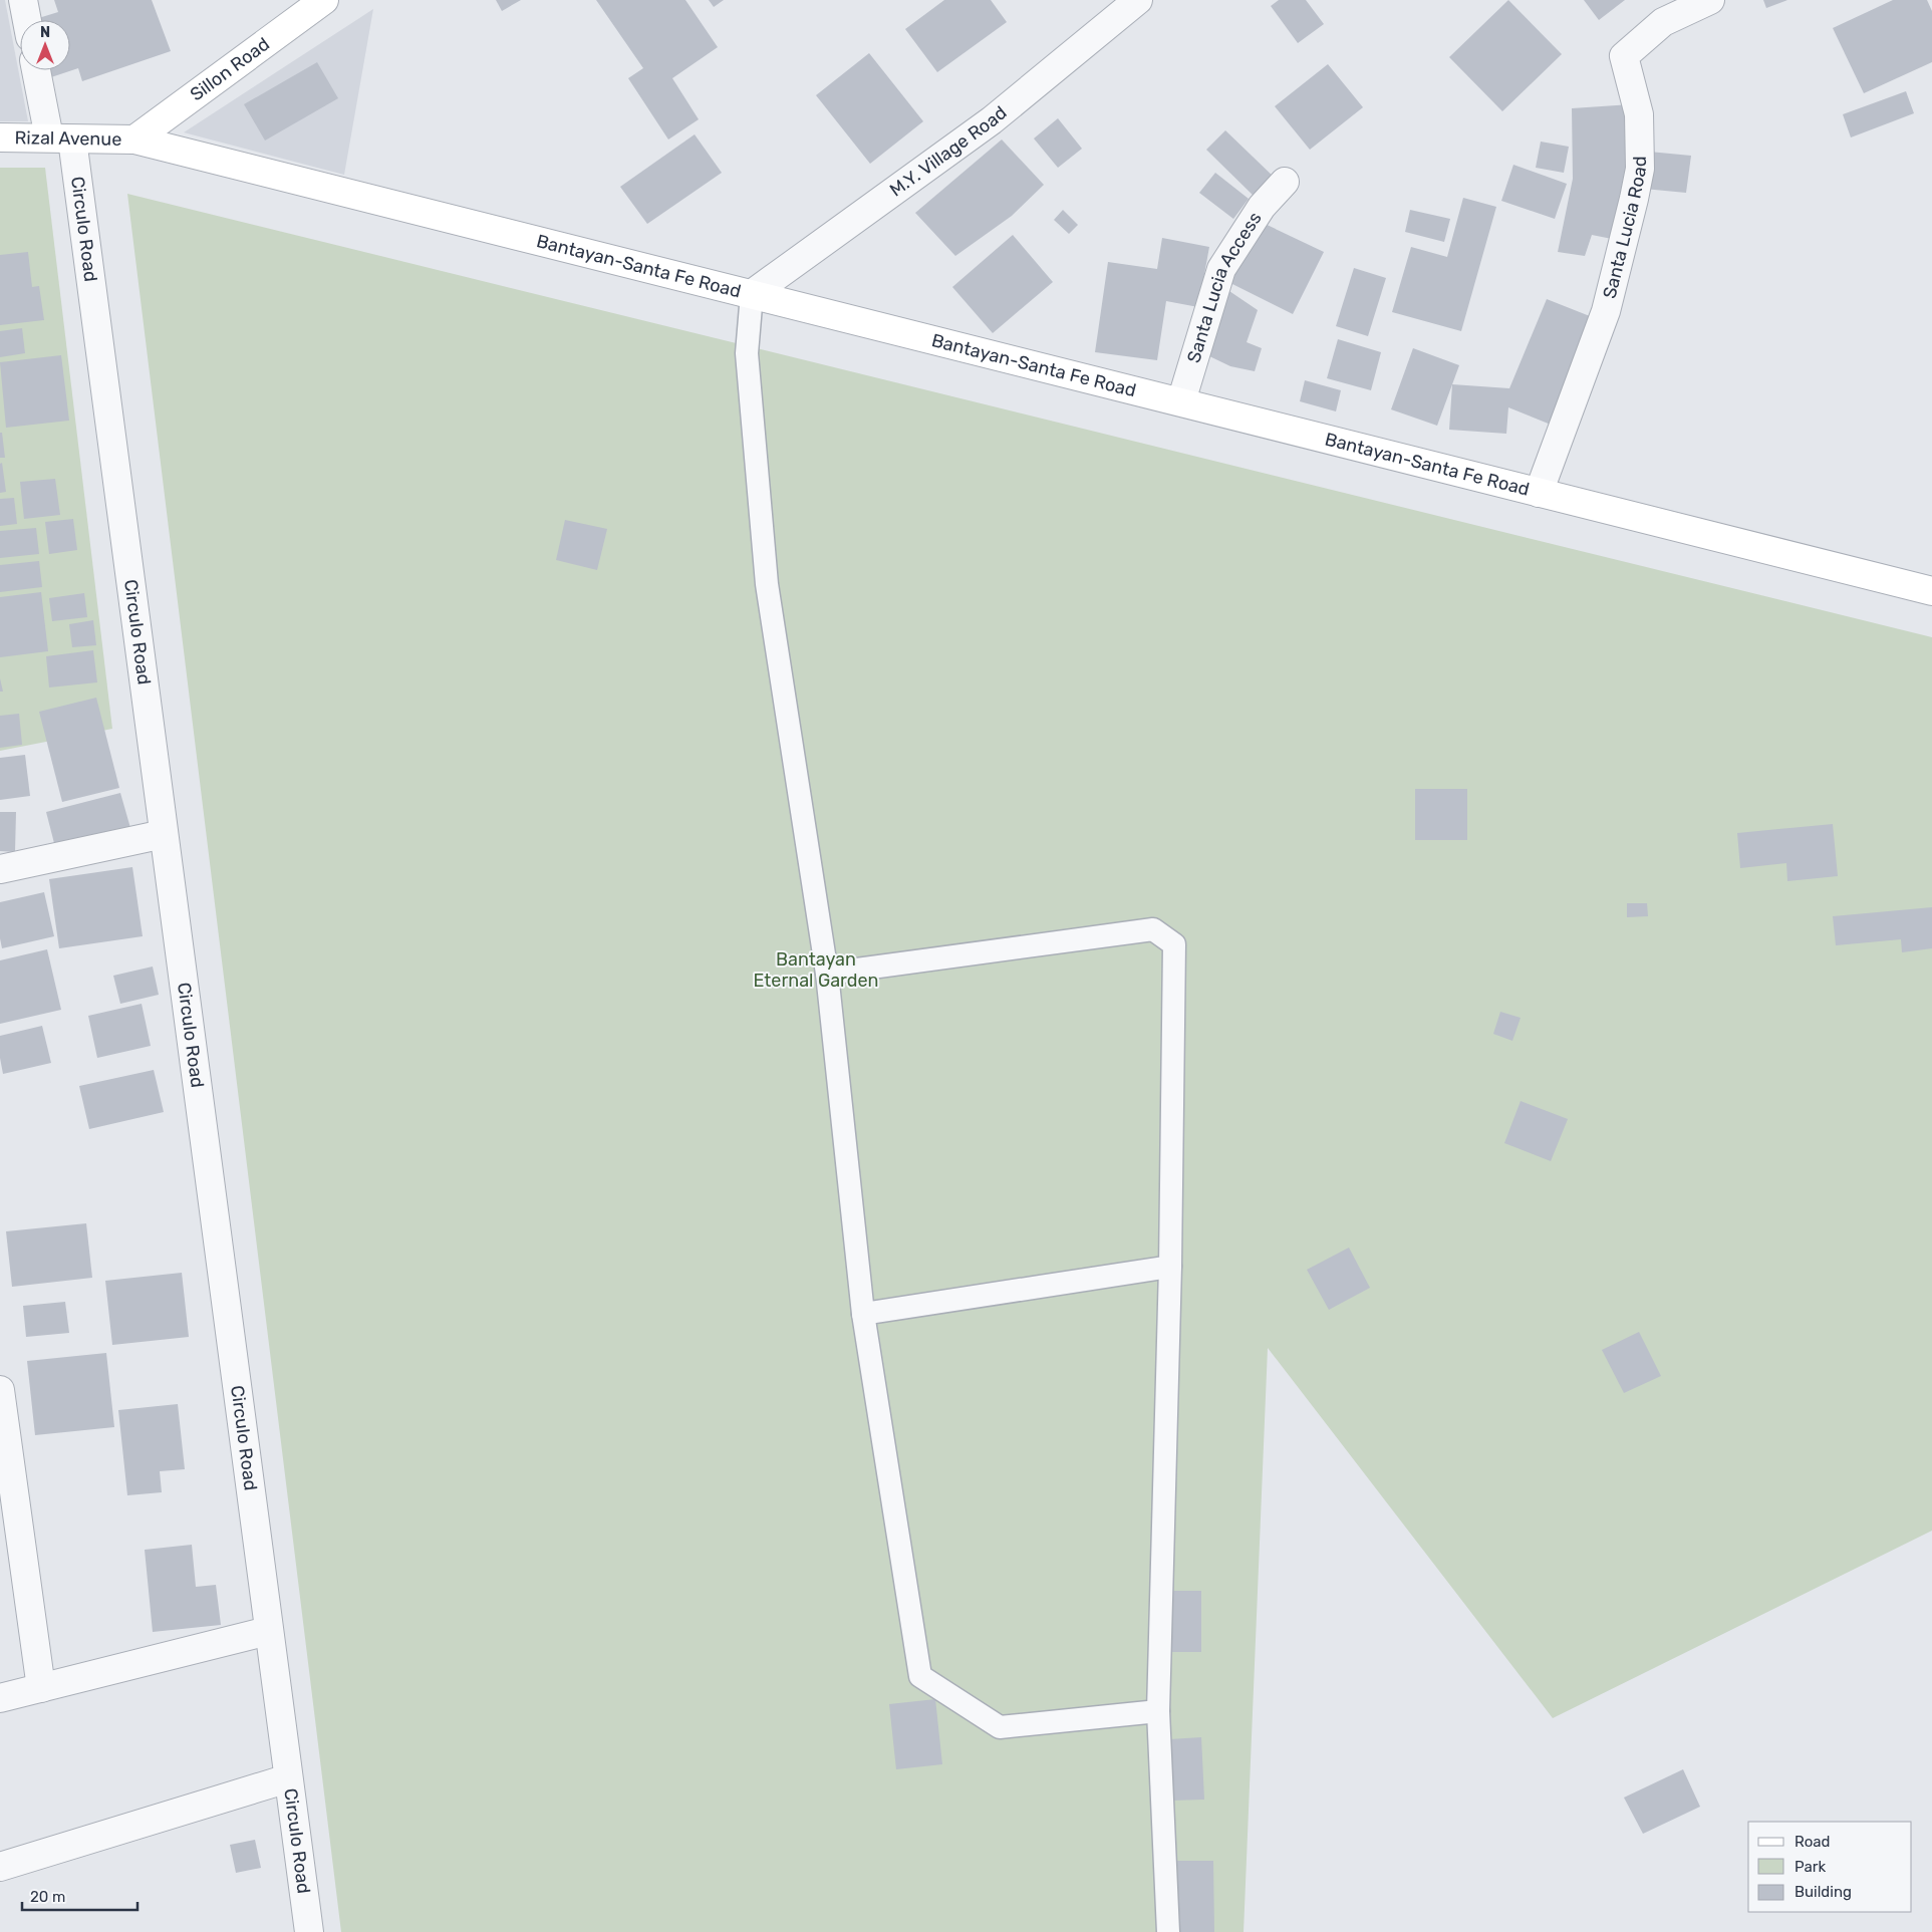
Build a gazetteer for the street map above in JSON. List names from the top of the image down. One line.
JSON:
{"streets":{"main road":["Sillon Road","Rizal Avenue","Bantayan-Santa Fe Road"],"street":["M.Y. Village Road","Santa Lucia Road","Circulo Road","Santa Lucia Access"]},"crossings":[["Sillon Road","Rizal Avenue"],["Sillon Road","Bantayan-Santa Fe Road"],["Rizal Avenue","Circulo Road"],["Rizal Avenue","Bantayan-Santa Fe Road"],["M.Y. Village Road","Bantayan-Santa Fe Road"],["Santa Lucia Road","Bantayan-Santa Fe Road"],["Bantayan-Santa Fe Road","Santa Lucia Access"]],"parks":["Bantayan Eternal Garden"],"legend":["Road","Park","Building"],"scale_bar":"20 m","north":"top"}
